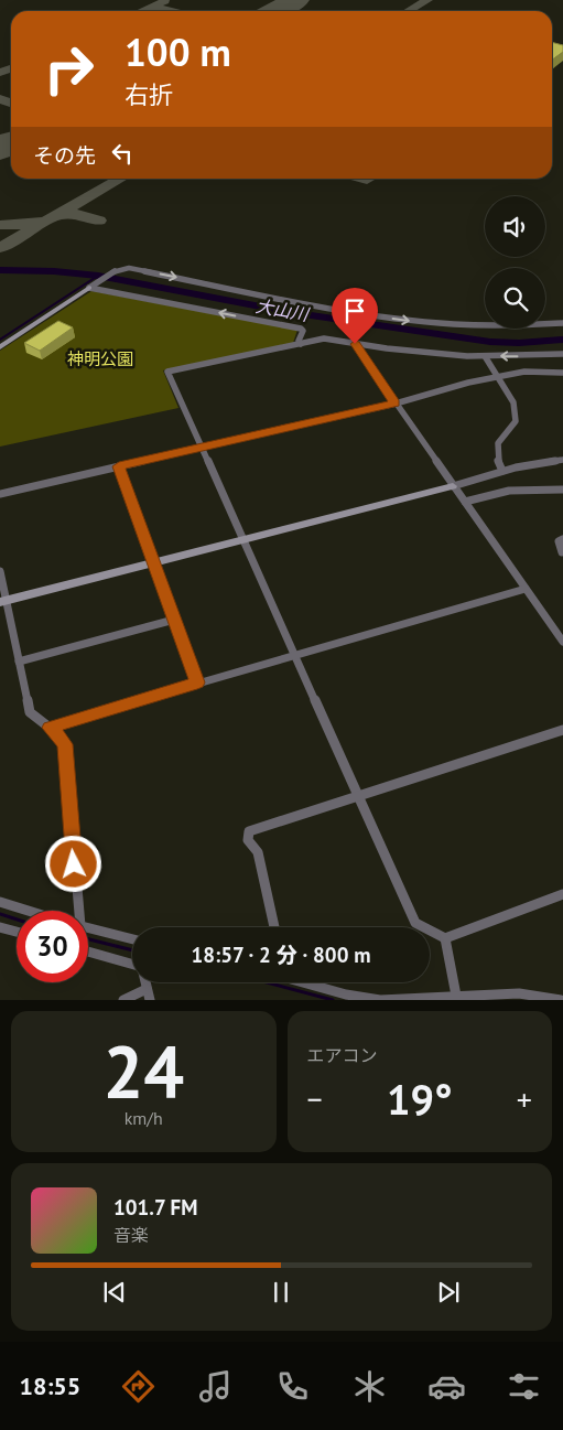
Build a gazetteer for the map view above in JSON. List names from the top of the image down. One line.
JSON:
{"water":["大山川"],"parks":["神明公園"],"page":{"turn":["100 m","右折"],"then":"その先","limit":"30","trip":"18:57 · 2 分 · 800 m","tile":[["24","km/h"],"エアコン"],"heat":["−","19°","+"],"song":["101.7 FM","音楽"],"tabs":"18:55"}}
